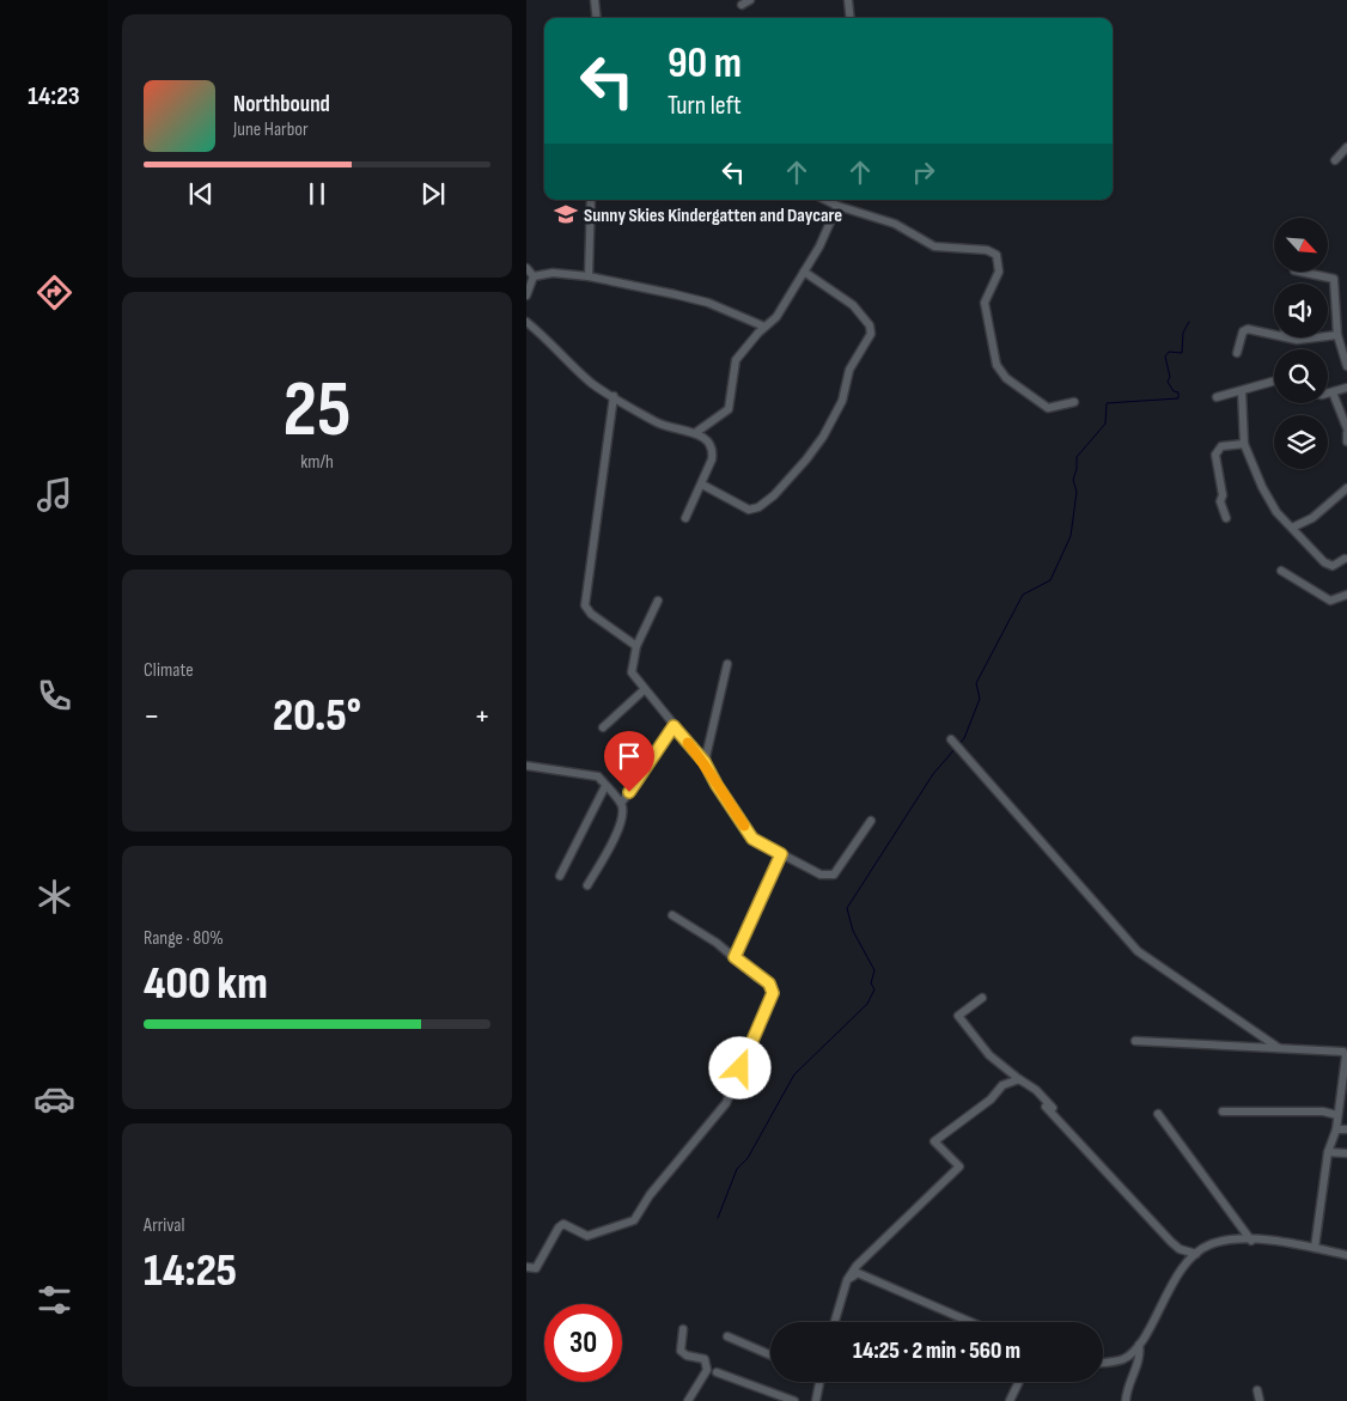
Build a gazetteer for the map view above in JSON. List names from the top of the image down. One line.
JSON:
{"places":{"school or university":["Sunny Skies Kindergatten and Daycare"]},"north":"bottom right","page":{"tabs":"14:23","turn":["90 m","Turn left"],"song":["Northbound","June Harbor"],"tile":[["25","km/h"],"Climate",["Range · 80%","400 km"],["Arrival","14:25"]],"heat":["−","20.5°","+"],"limit":"30","trip":"14:25 · 2 min · 560 m"}}
